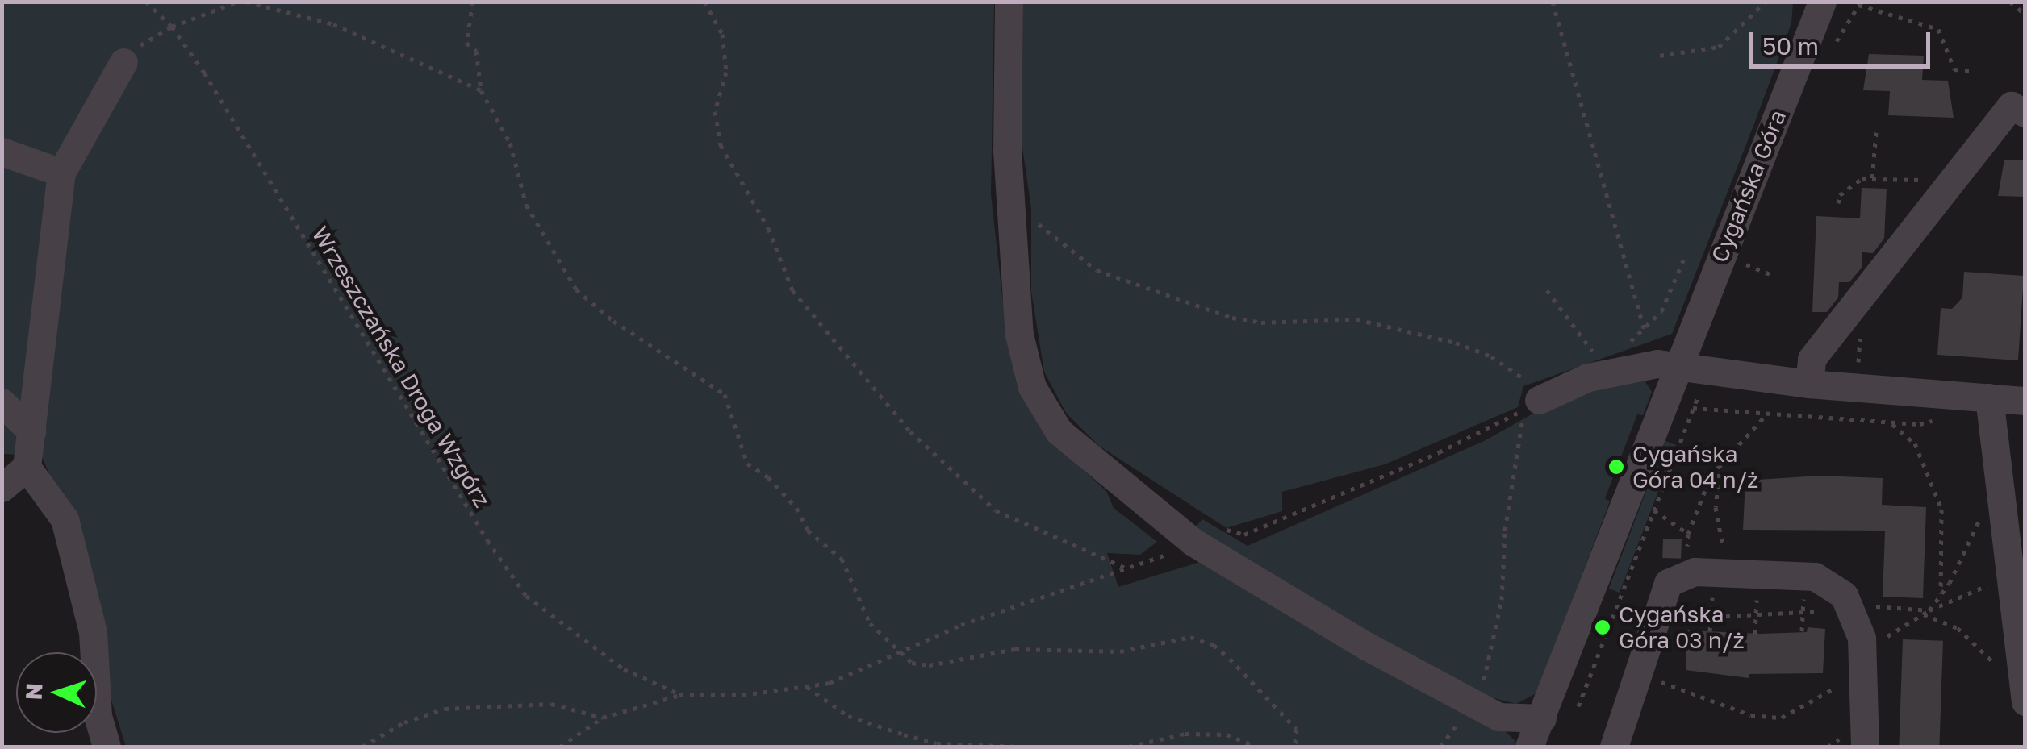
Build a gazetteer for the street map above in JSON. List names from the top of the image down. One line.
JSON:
{"streets":{"street":["Cygańska Góra"],"path":["Wrzeszczańska Droga Wzgórz"]},"places":["Cygańska Góra 04 n/ż","Cygańska Góra 03 n/ż"],"scale_bar":"50 m","north":"left"}
